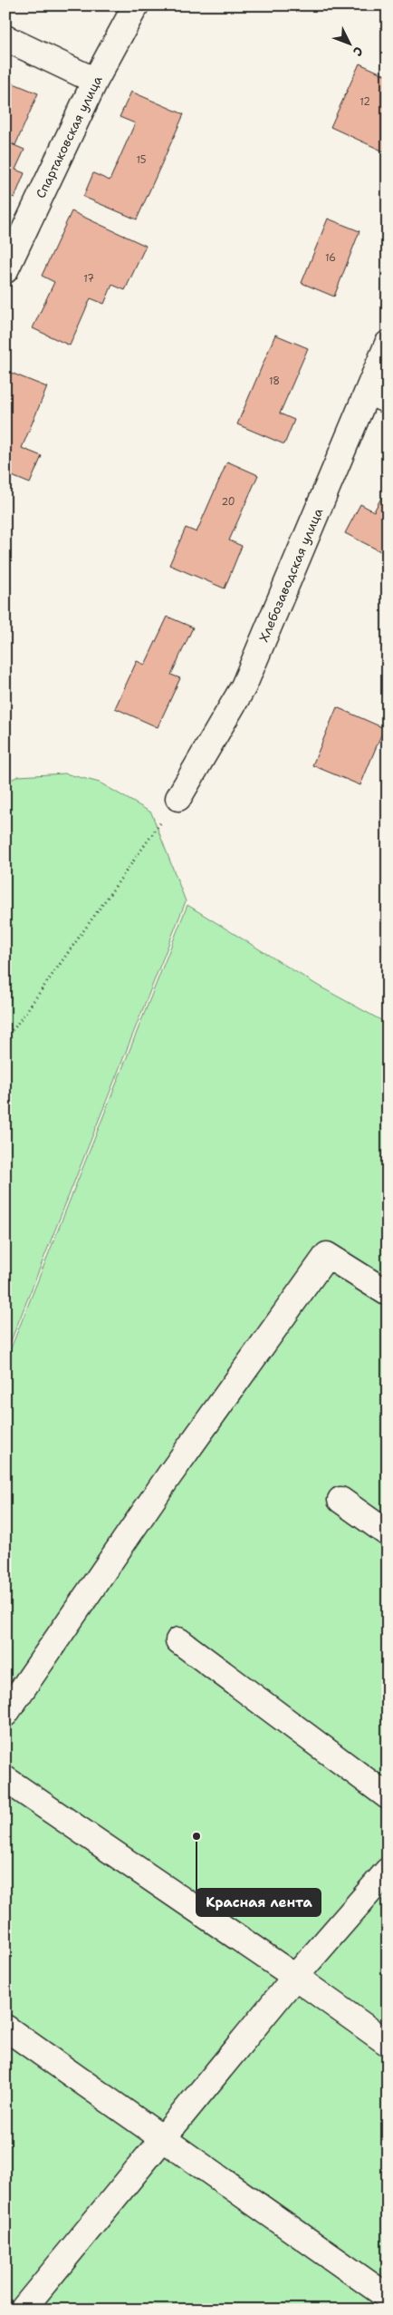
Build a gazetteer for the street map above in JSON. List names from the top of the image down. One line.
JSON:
{"streets":{"street":["Спартаковская улица","Хлебозаводская улица"]},"places":["Красная лента"],"house_numbers":["12","15","16","17","18","20"],"north":"bottom right"}
